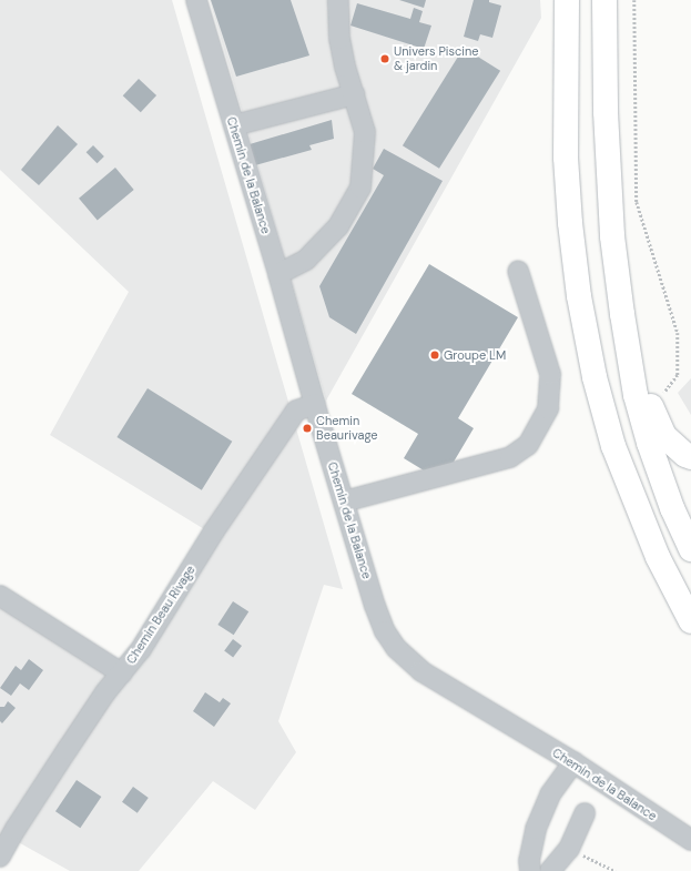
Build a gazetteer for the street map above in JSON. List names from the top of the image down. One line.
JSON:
{"streets":{"street":["Chemin de la Balance","Chemin Beau Rivage"]},"crossings":[["Chemin de la Balance","Chemin Beau Rivage"]],"places":["Univers Piscine & jardin","Groupe LM","Chemin Beaurivage"]}
